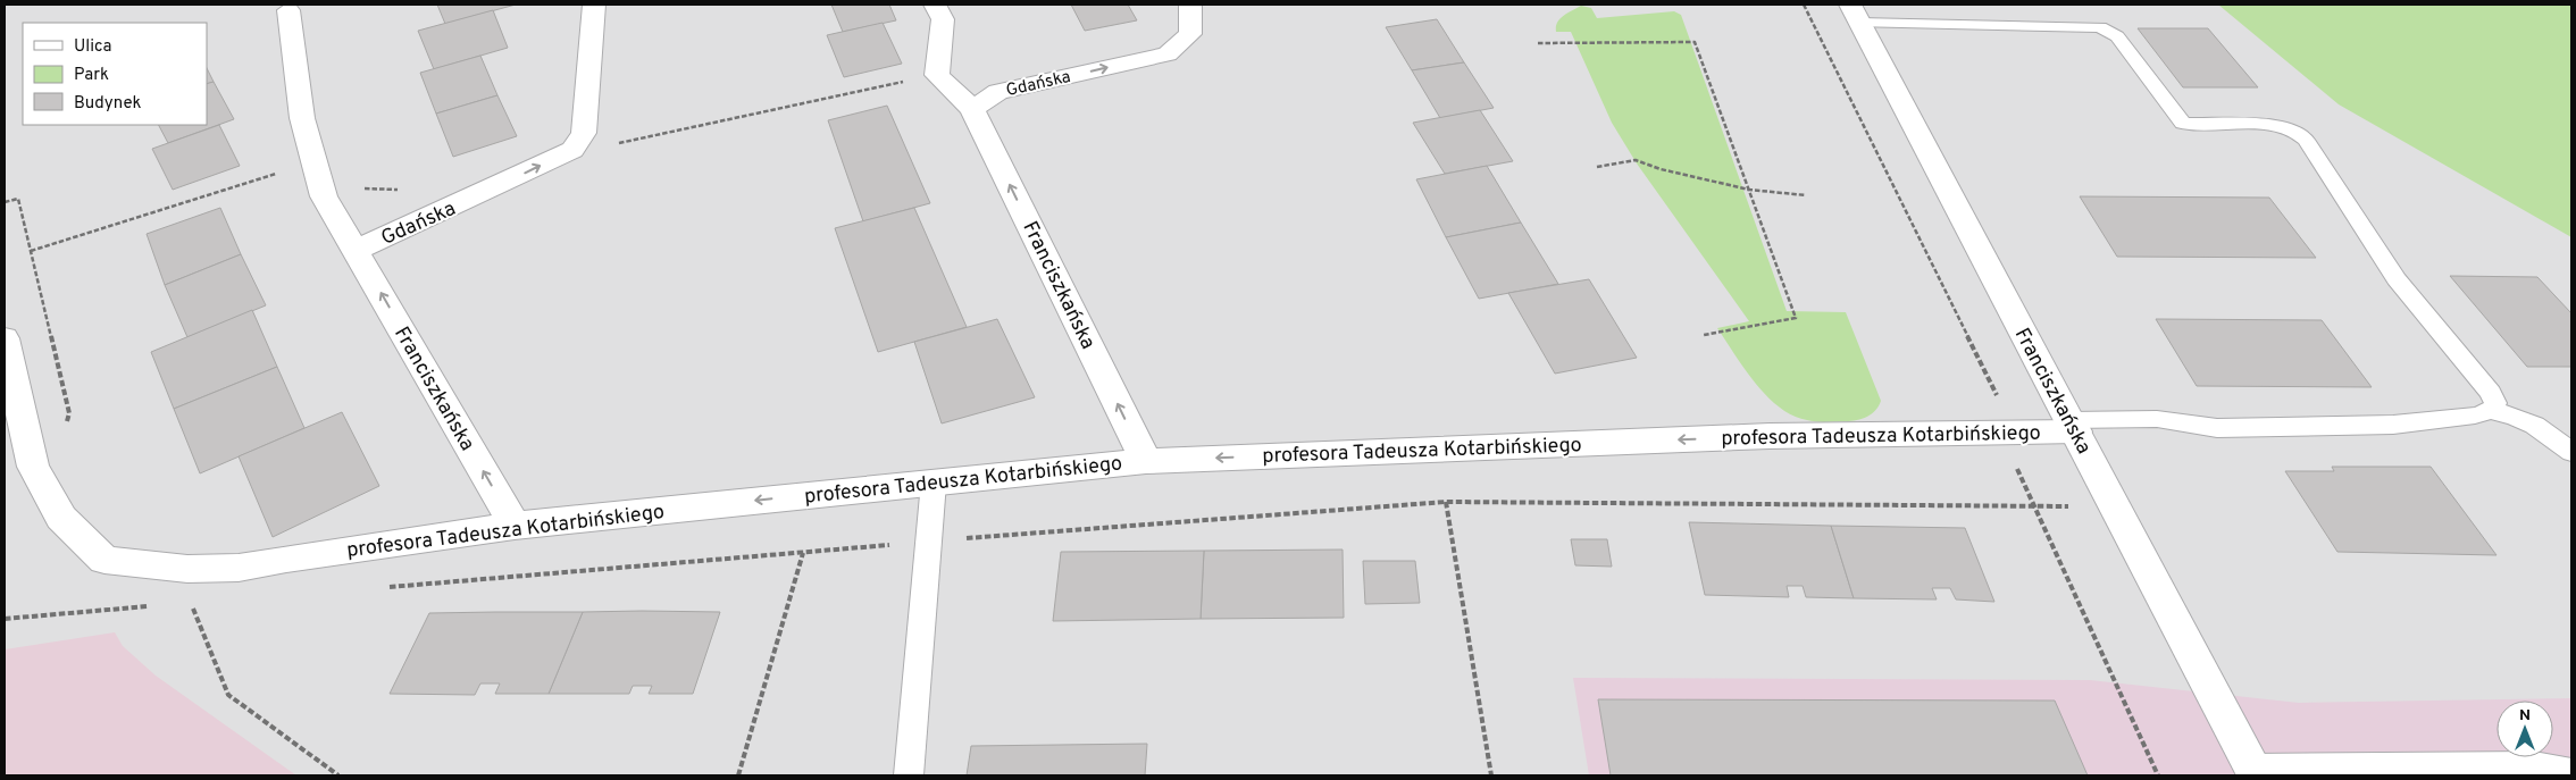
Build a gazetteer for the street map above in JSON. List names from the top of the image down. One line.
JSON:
{"streets":{"street":["Gdańska","Franciszkańska","profesora Tadeusza Kotarbińskiego"]},"crossings":[["Gdańska","Franciszkańska"],["Franciszkańska","profesora Tadeusza Kotarbińskiego"]],"one_way":["Gdańska","Franciszkańska","profesora Tadeusza Kotarbińskiego"],"legend":["Ulica","Park","Budynek"],"north":"top"}
